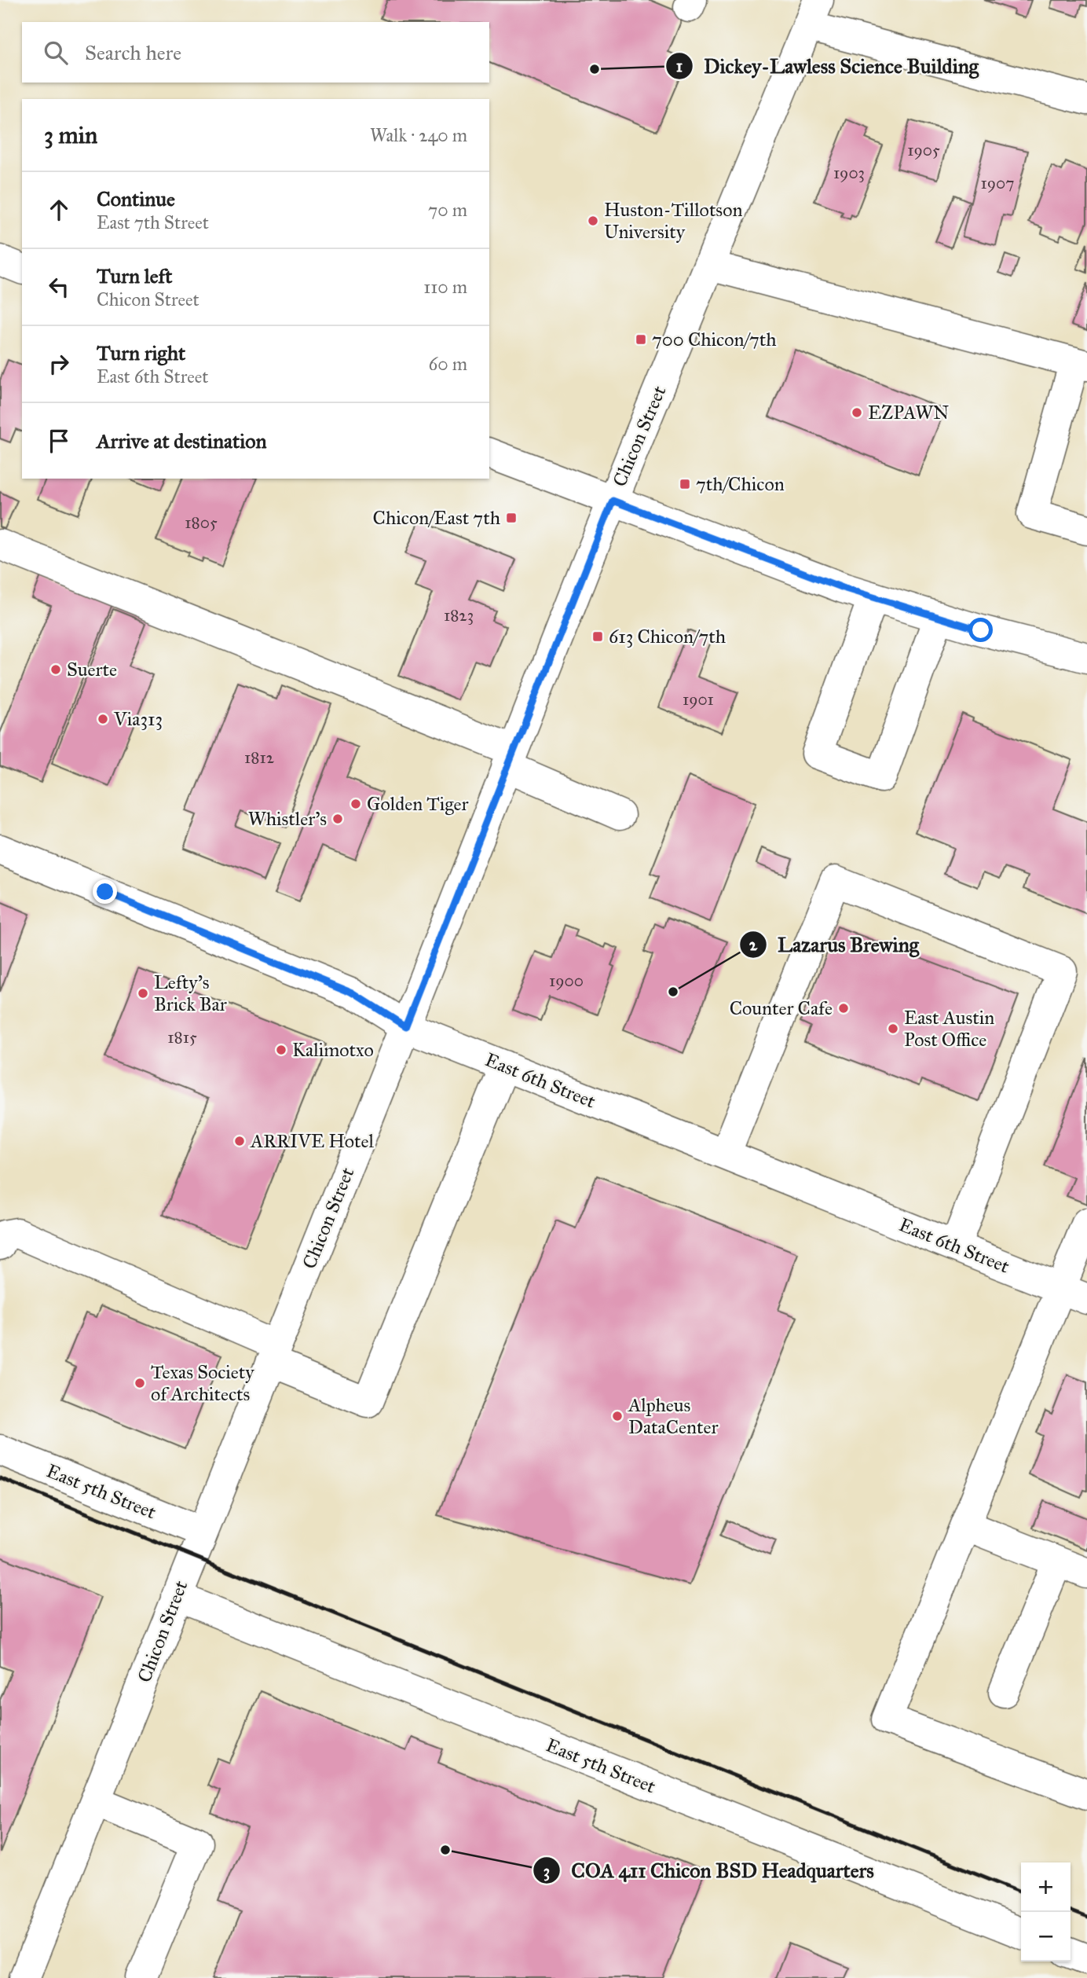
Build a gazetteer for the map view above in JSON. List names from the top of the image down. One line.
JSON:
{"streets":{"street":["Chicon Street","East 6th Street","East 5th Street"]},"crossings":[["Chicon Street","East 6th Street"],["Chicon Street","East 5th Street"]],"places":{"other":["Dickey-Lawless Science Building","Huston-Tillotson University","EZPAWN","Suerte","Via313","Golden Tiger","Whistler's","Lazarus Brewing","Lefty's Brick Bar","Counter Cafe","East Austin Post Office","Kalimotxo","ARRIVE Hotel","Texas Society of Architects","Alpheus DataCenter","COA 411 Chicon BSD Headquarters"],"transit":["700 Chicon/7th","7th/Chicon","Chicon/East 7th","613 Chicon/7th"]},"house_numbers":["1905","1903","1907","1805","1823","1901","1812","1900","1815"],"page":{"search":"Search here","heading":["3 min","Walk · 240 m"],"list":[["Continue","East 7th Street","70 m"],["Turn left","Chicon Street","110 m"],["Turn right","East 6th Street","60 m"],"Arrive at destination"],"map_buttons":["+","−"]}}
